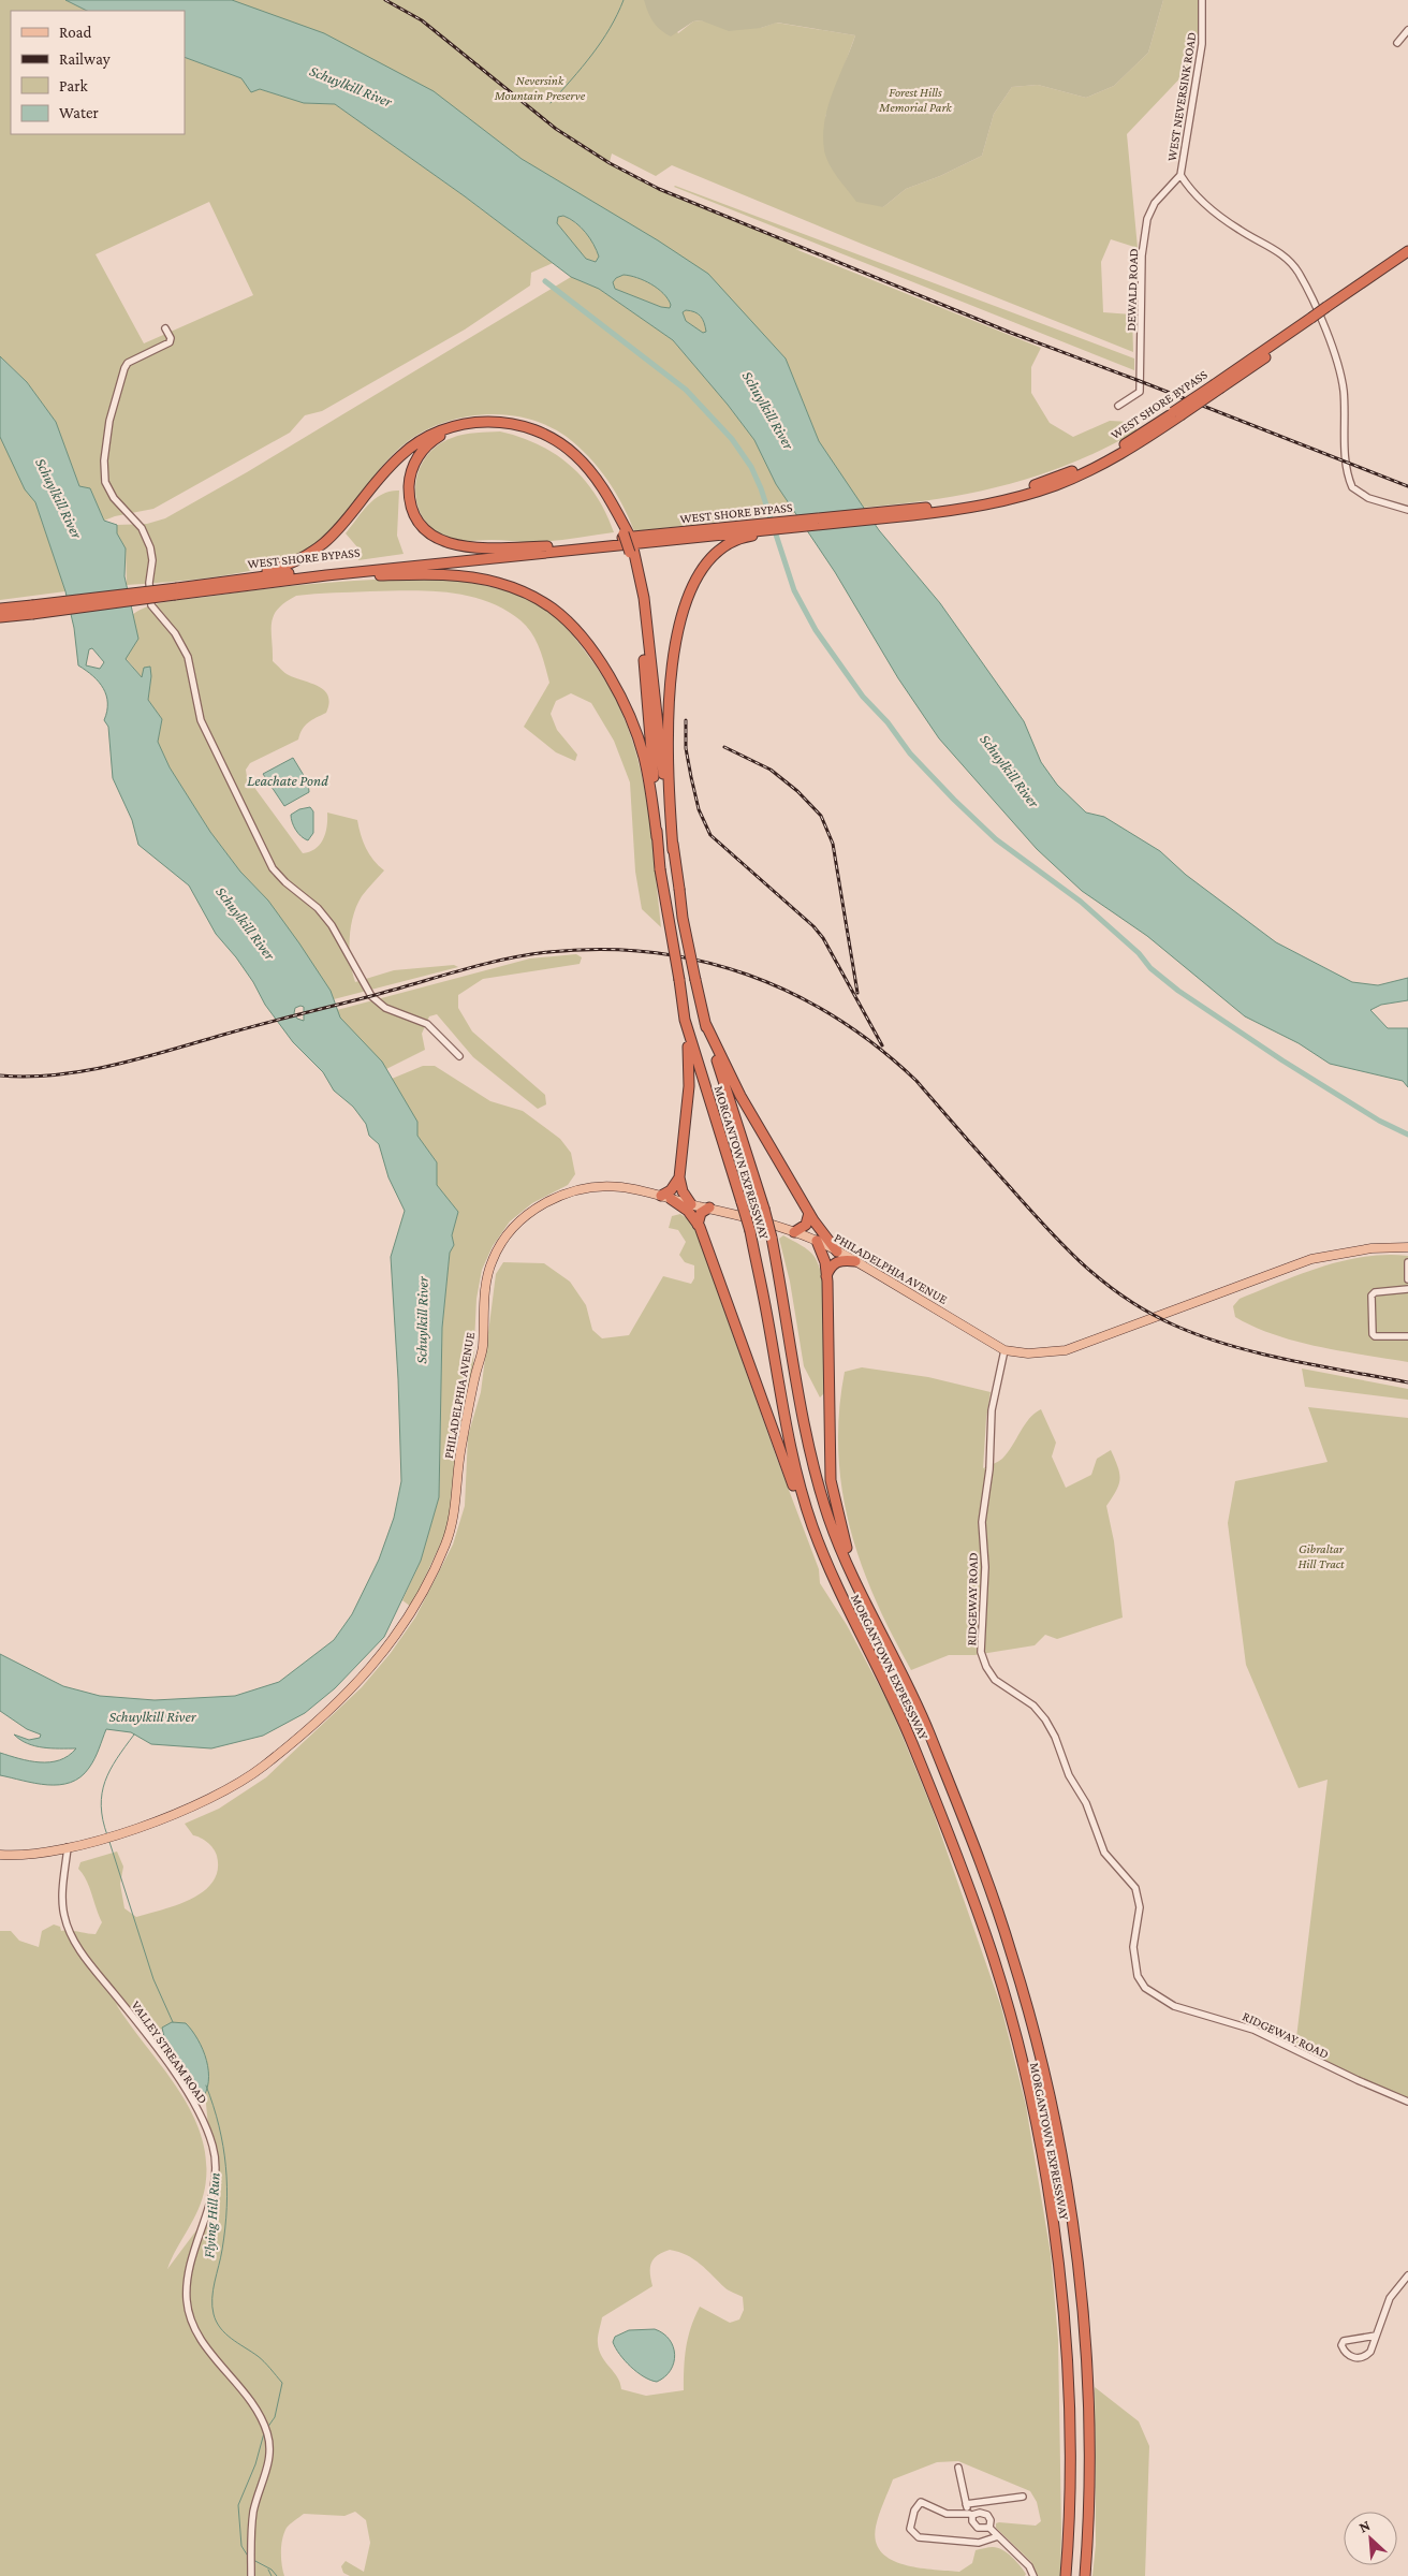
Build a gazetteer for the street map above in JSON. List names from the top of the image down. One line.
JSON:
{"streets":{"highway":["WEST SHORE BYPASS","MORGANTOWN EXPRESSWAY"],"main road":["PHILADELPHIA AVENUE"],"street":["WEST NEVERSINK ROAD","DEWALD ROAD","RIDGEWAY ROAD","VALLEY STREAM ROAD"]},"crossings":[["WEST NEVERSINK ROAD","DEWALD ROAD"],["PHILADELPHIA AVENUE","RIDGEWAY ROAD"],["PHILADELPHIA AVENUE","VALLEY STREAM ROAD"]],"water":["Schuylkill River","Leachate Pond","Flying Hill Run"],"parks":["Neversink Mountain Preserve","Forest Hills Memorial Park","Gibraltar Hill Tract"],"legend":["Road","Railway","Park","Water"],"north":"top left"}
